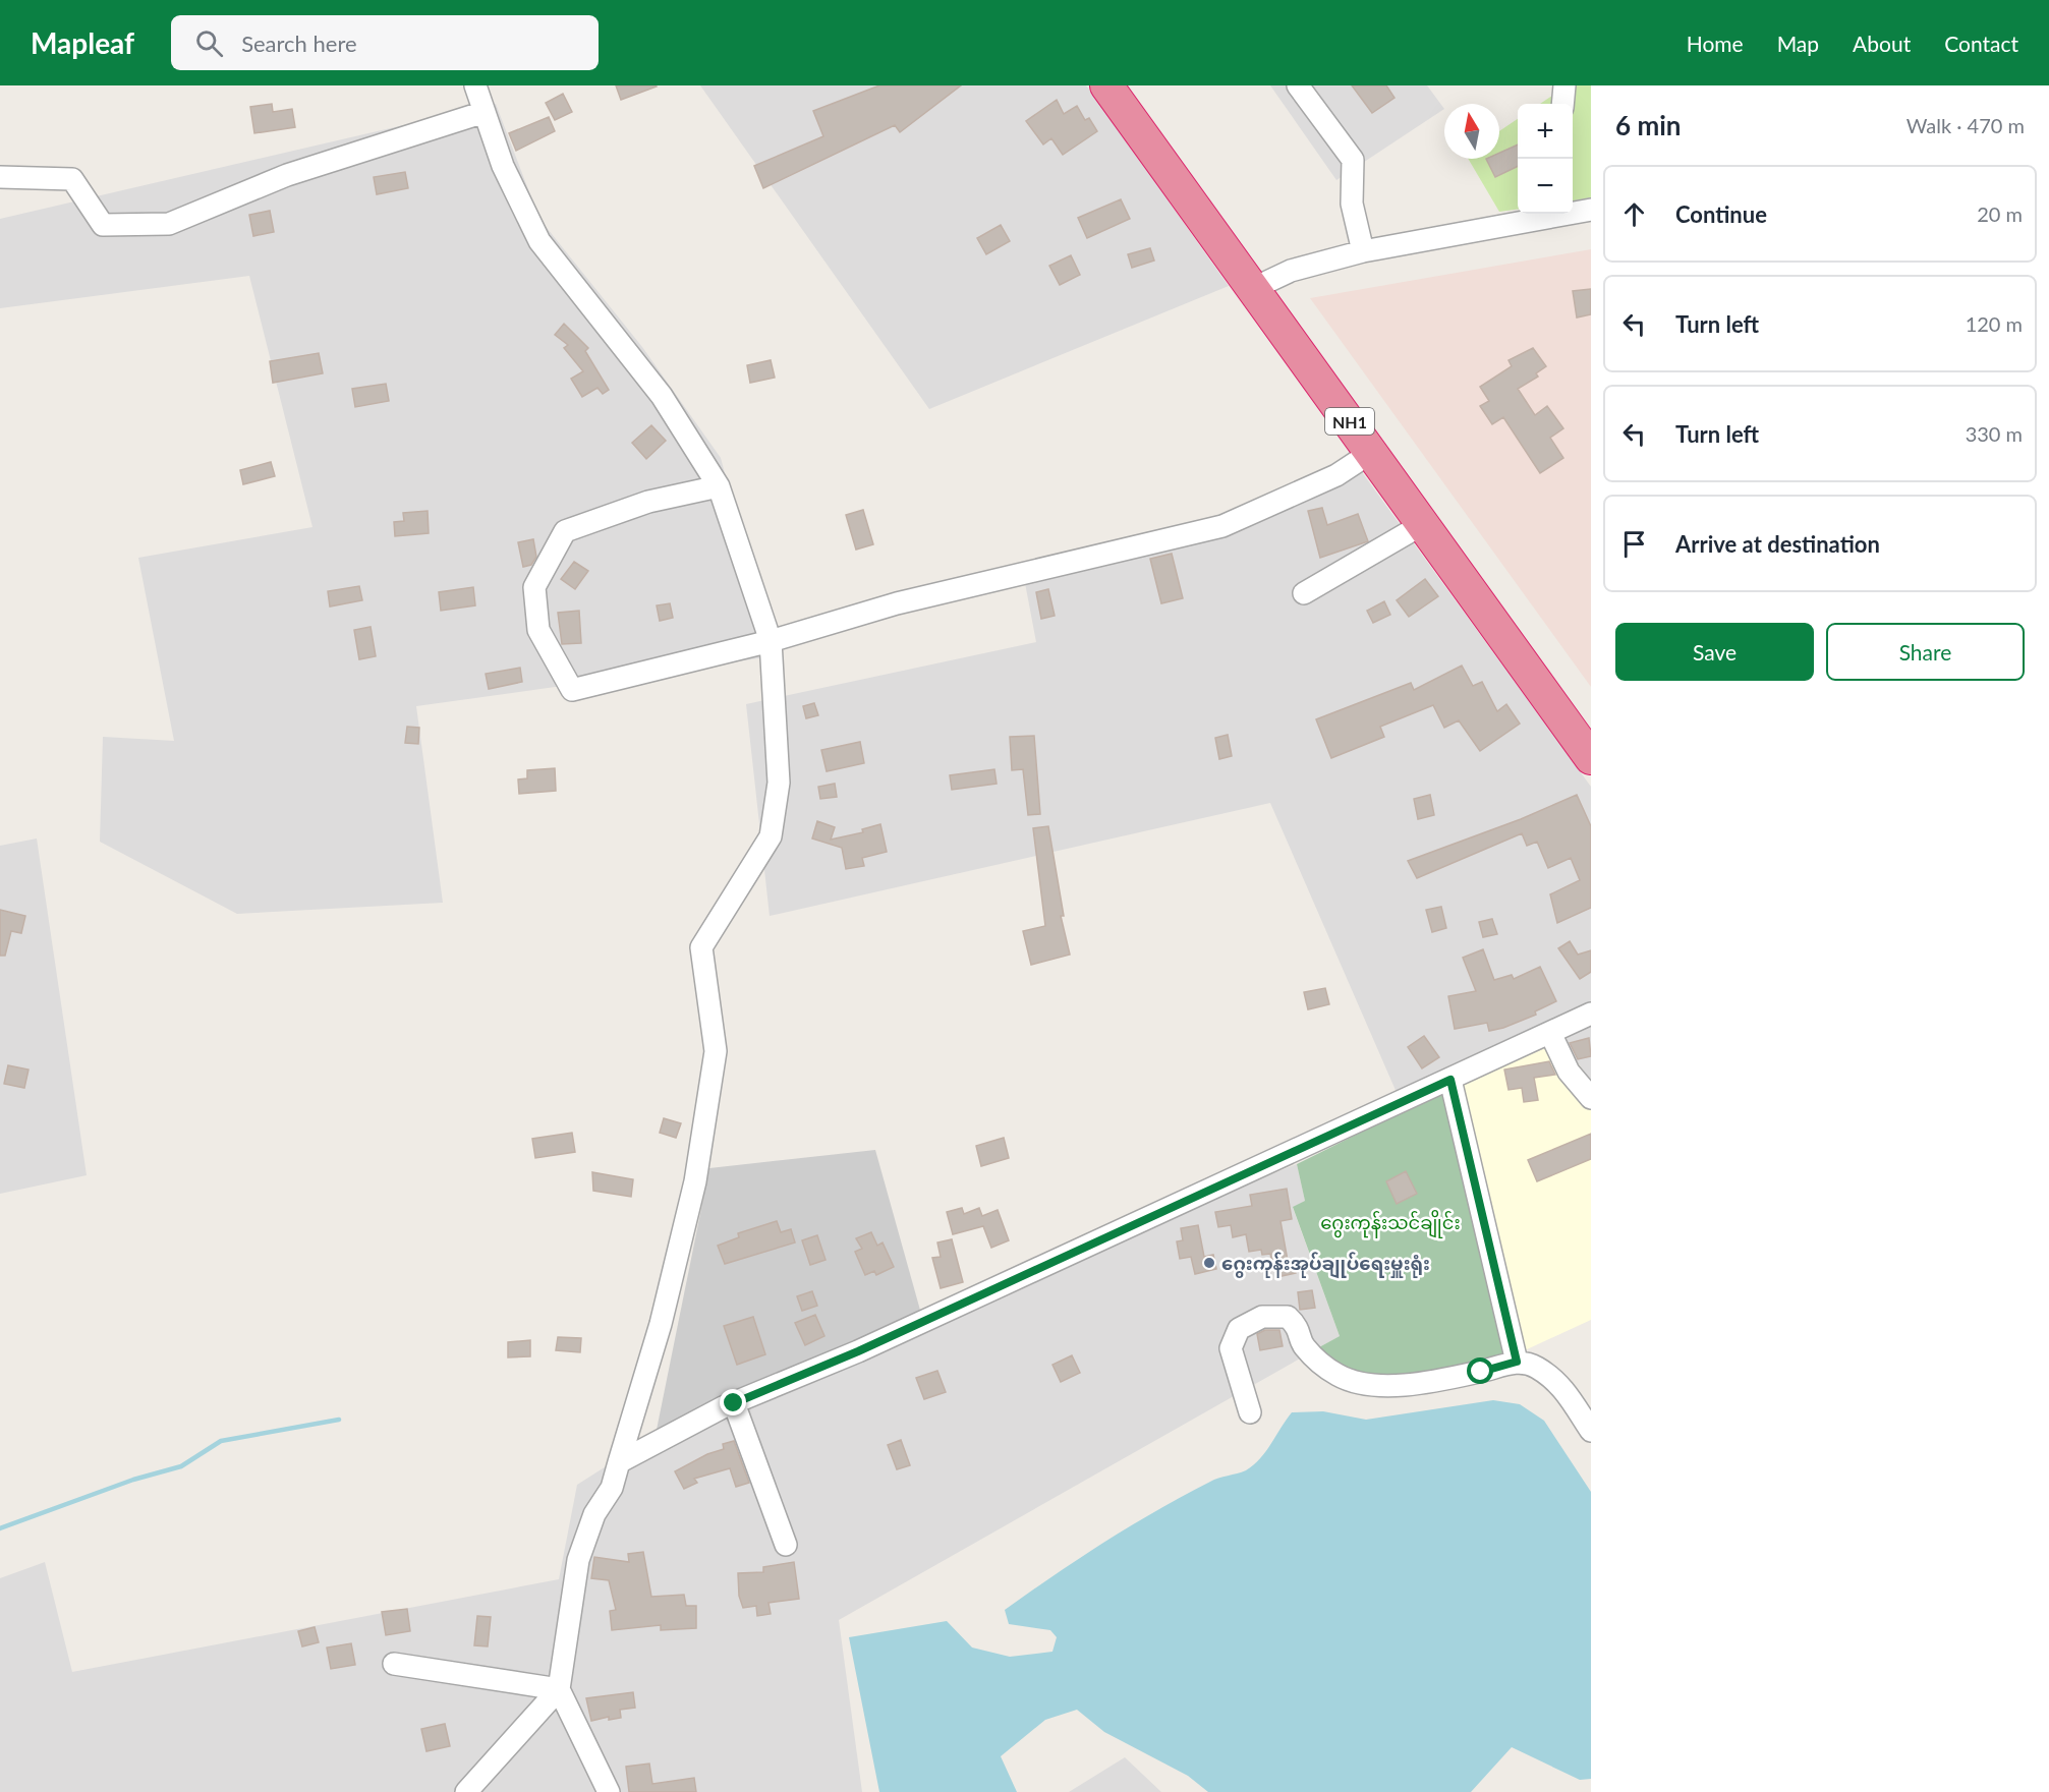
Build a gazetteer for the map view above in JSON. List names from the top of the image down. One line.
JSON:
{"streets":{"highway":["NH1"]},"parks":["ဂွေးကုန်းသင်ချိုင်း"],"places":["ဂွေးကုန်းအုပ်ချုပ်ရေးမှူးရုံး"],"north":"top","page":{"header":"Mapleaf","search":"Search here","nav":["Home","Map","About","Contact"],"heading":["6 min","Walk · 470 m"],"map_buttons":["+","−"],"list":[["Continue","20 m"],["Turn left","120 m"],["Turn left","330 m"],"Arrive at destination"],"buttons":["Save","Share"]}}
